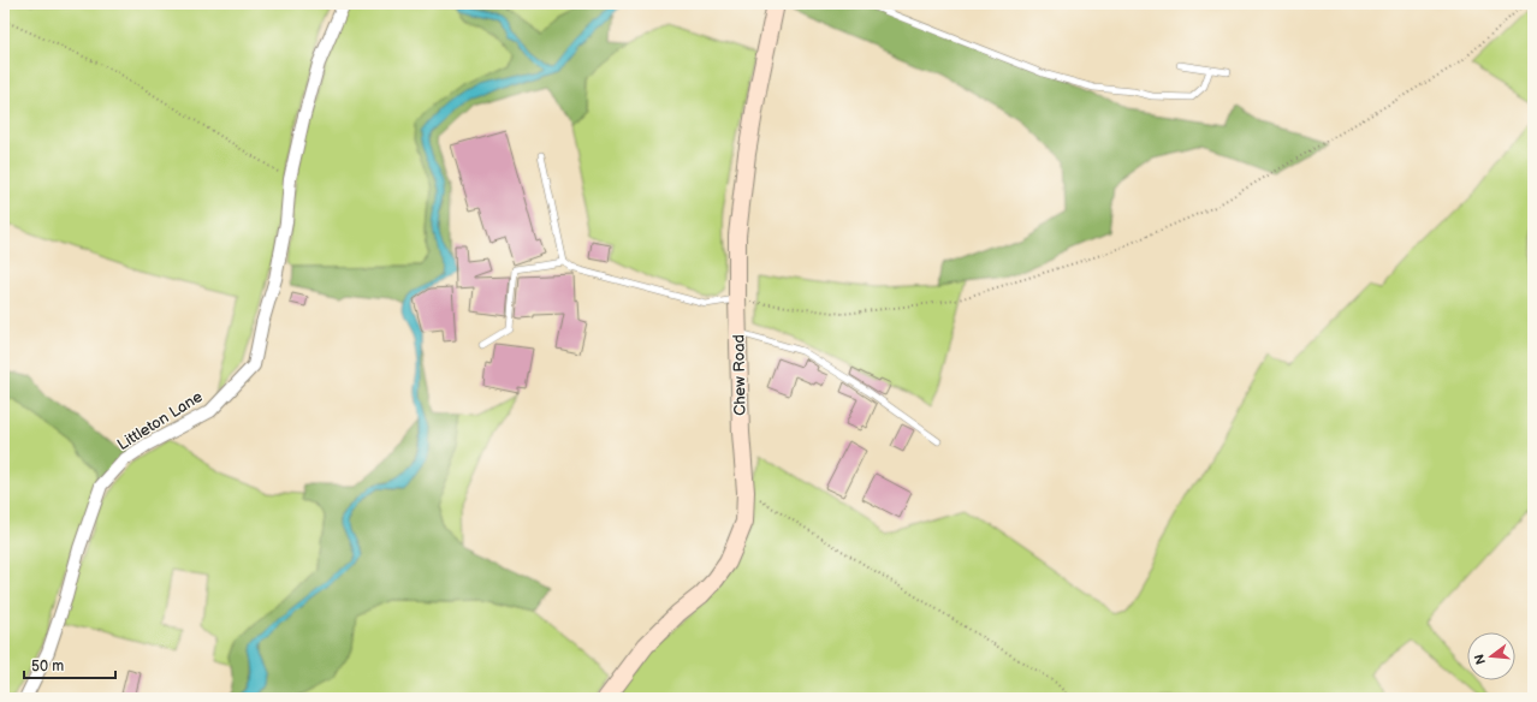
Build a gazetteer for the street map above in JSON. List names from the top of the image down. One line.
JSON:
{"streets":{"main road":["Chew Road"],"street":["Littleton Lane"]},"scale_bar":"50 m","north":"left"}
